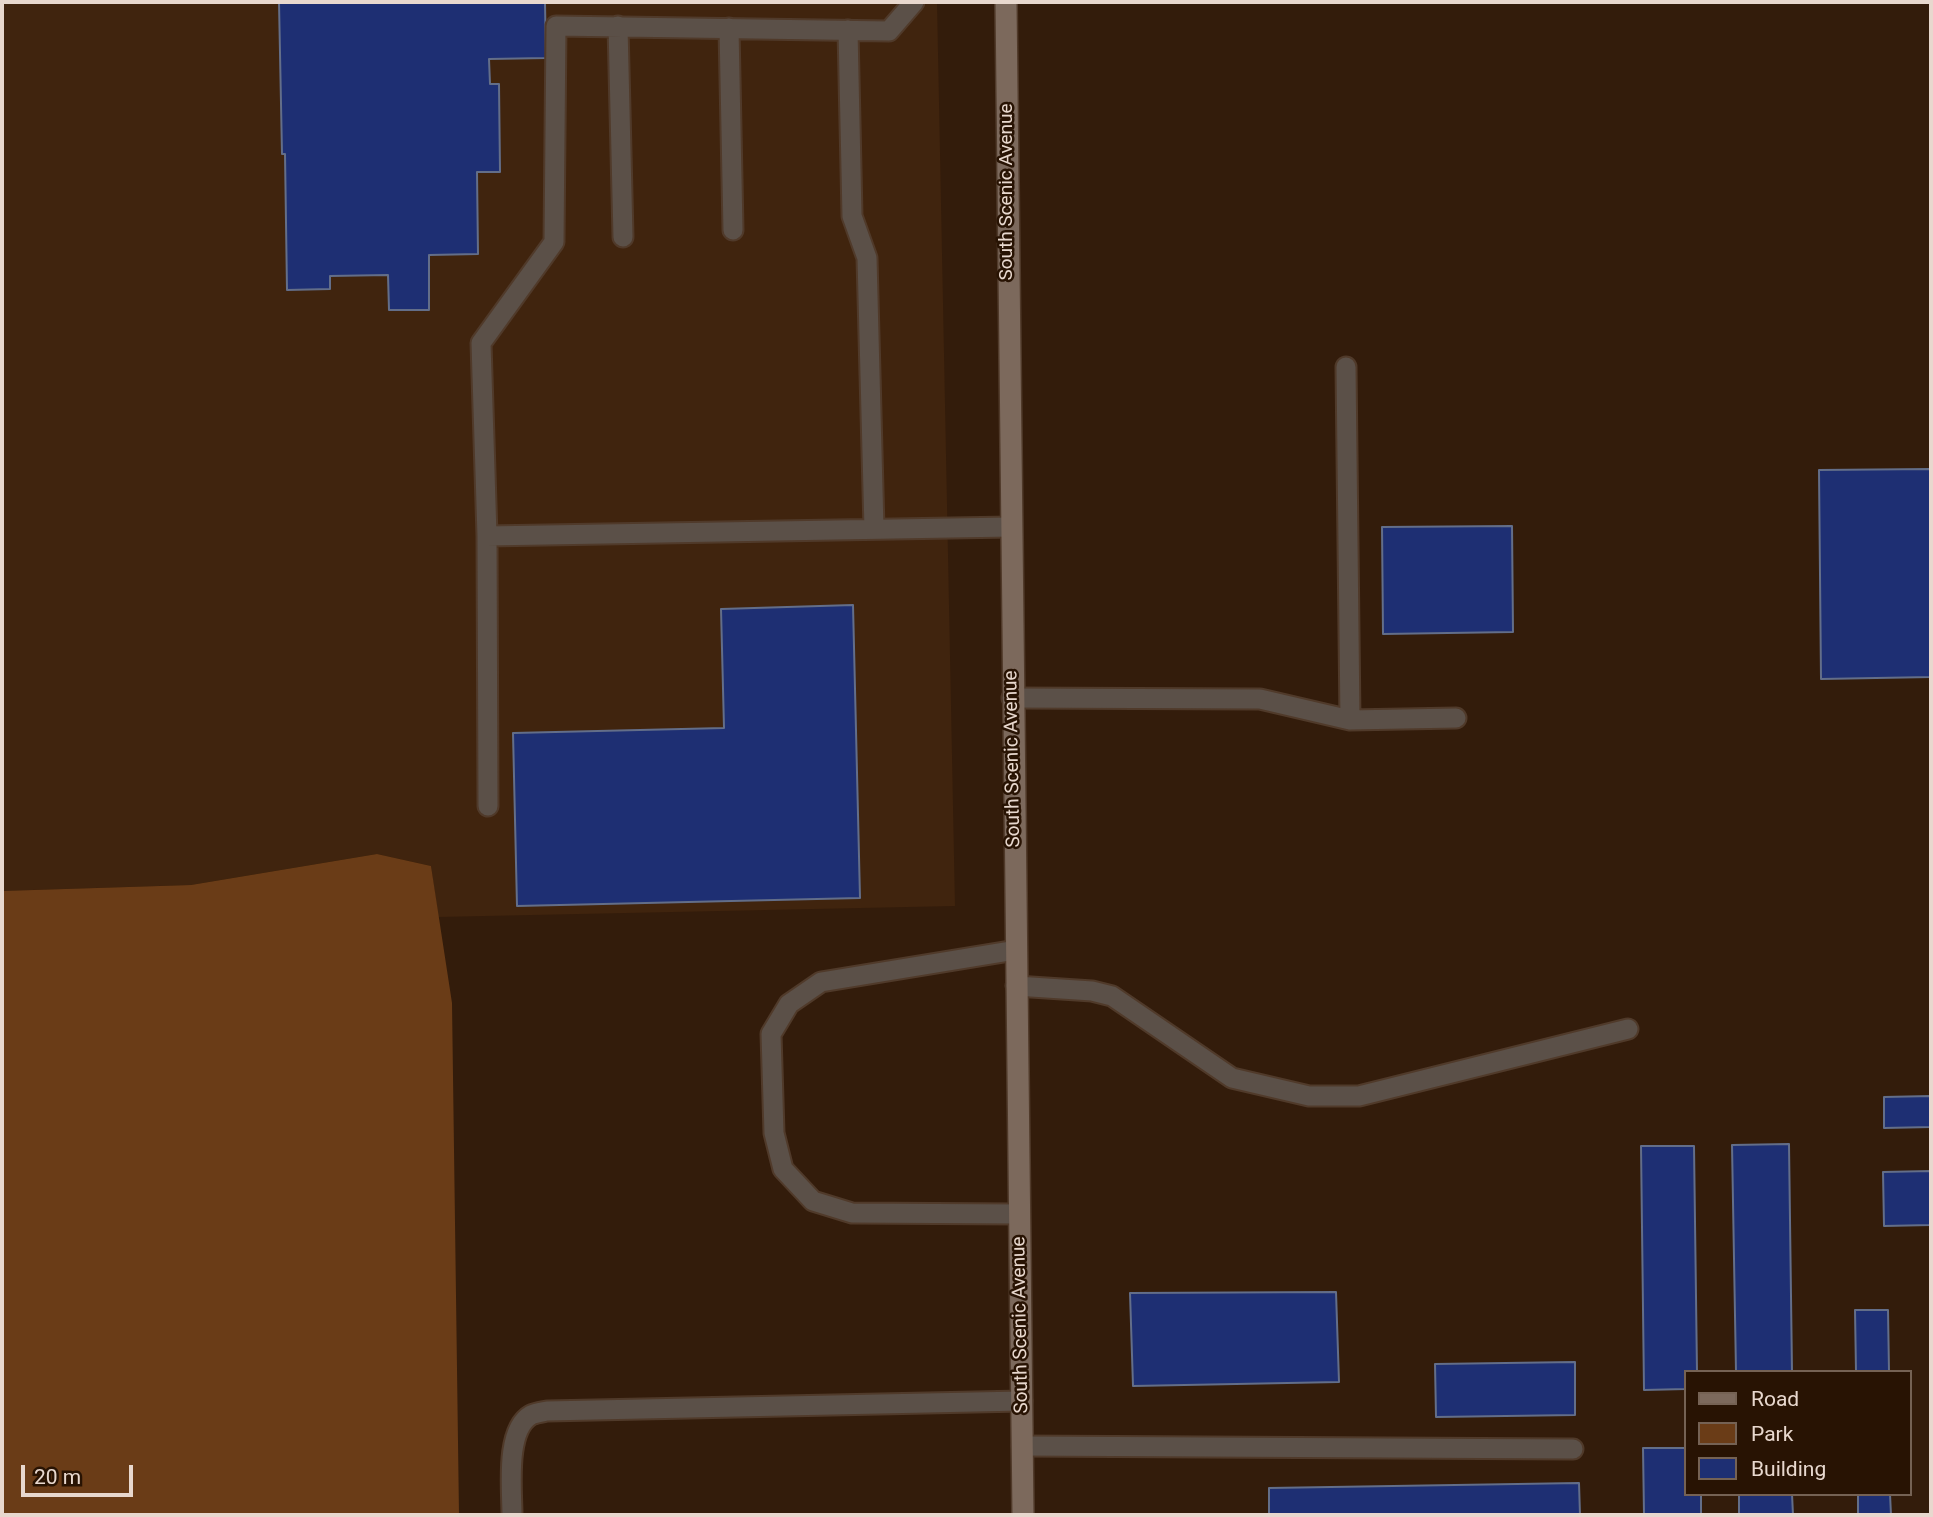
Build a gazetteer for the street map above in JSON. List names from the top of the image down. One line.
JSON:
{"streets":{"main road":["South Scenic Avenue"]},"legend":["Road","Park","Building"],"scale_bar":"20 m"}
